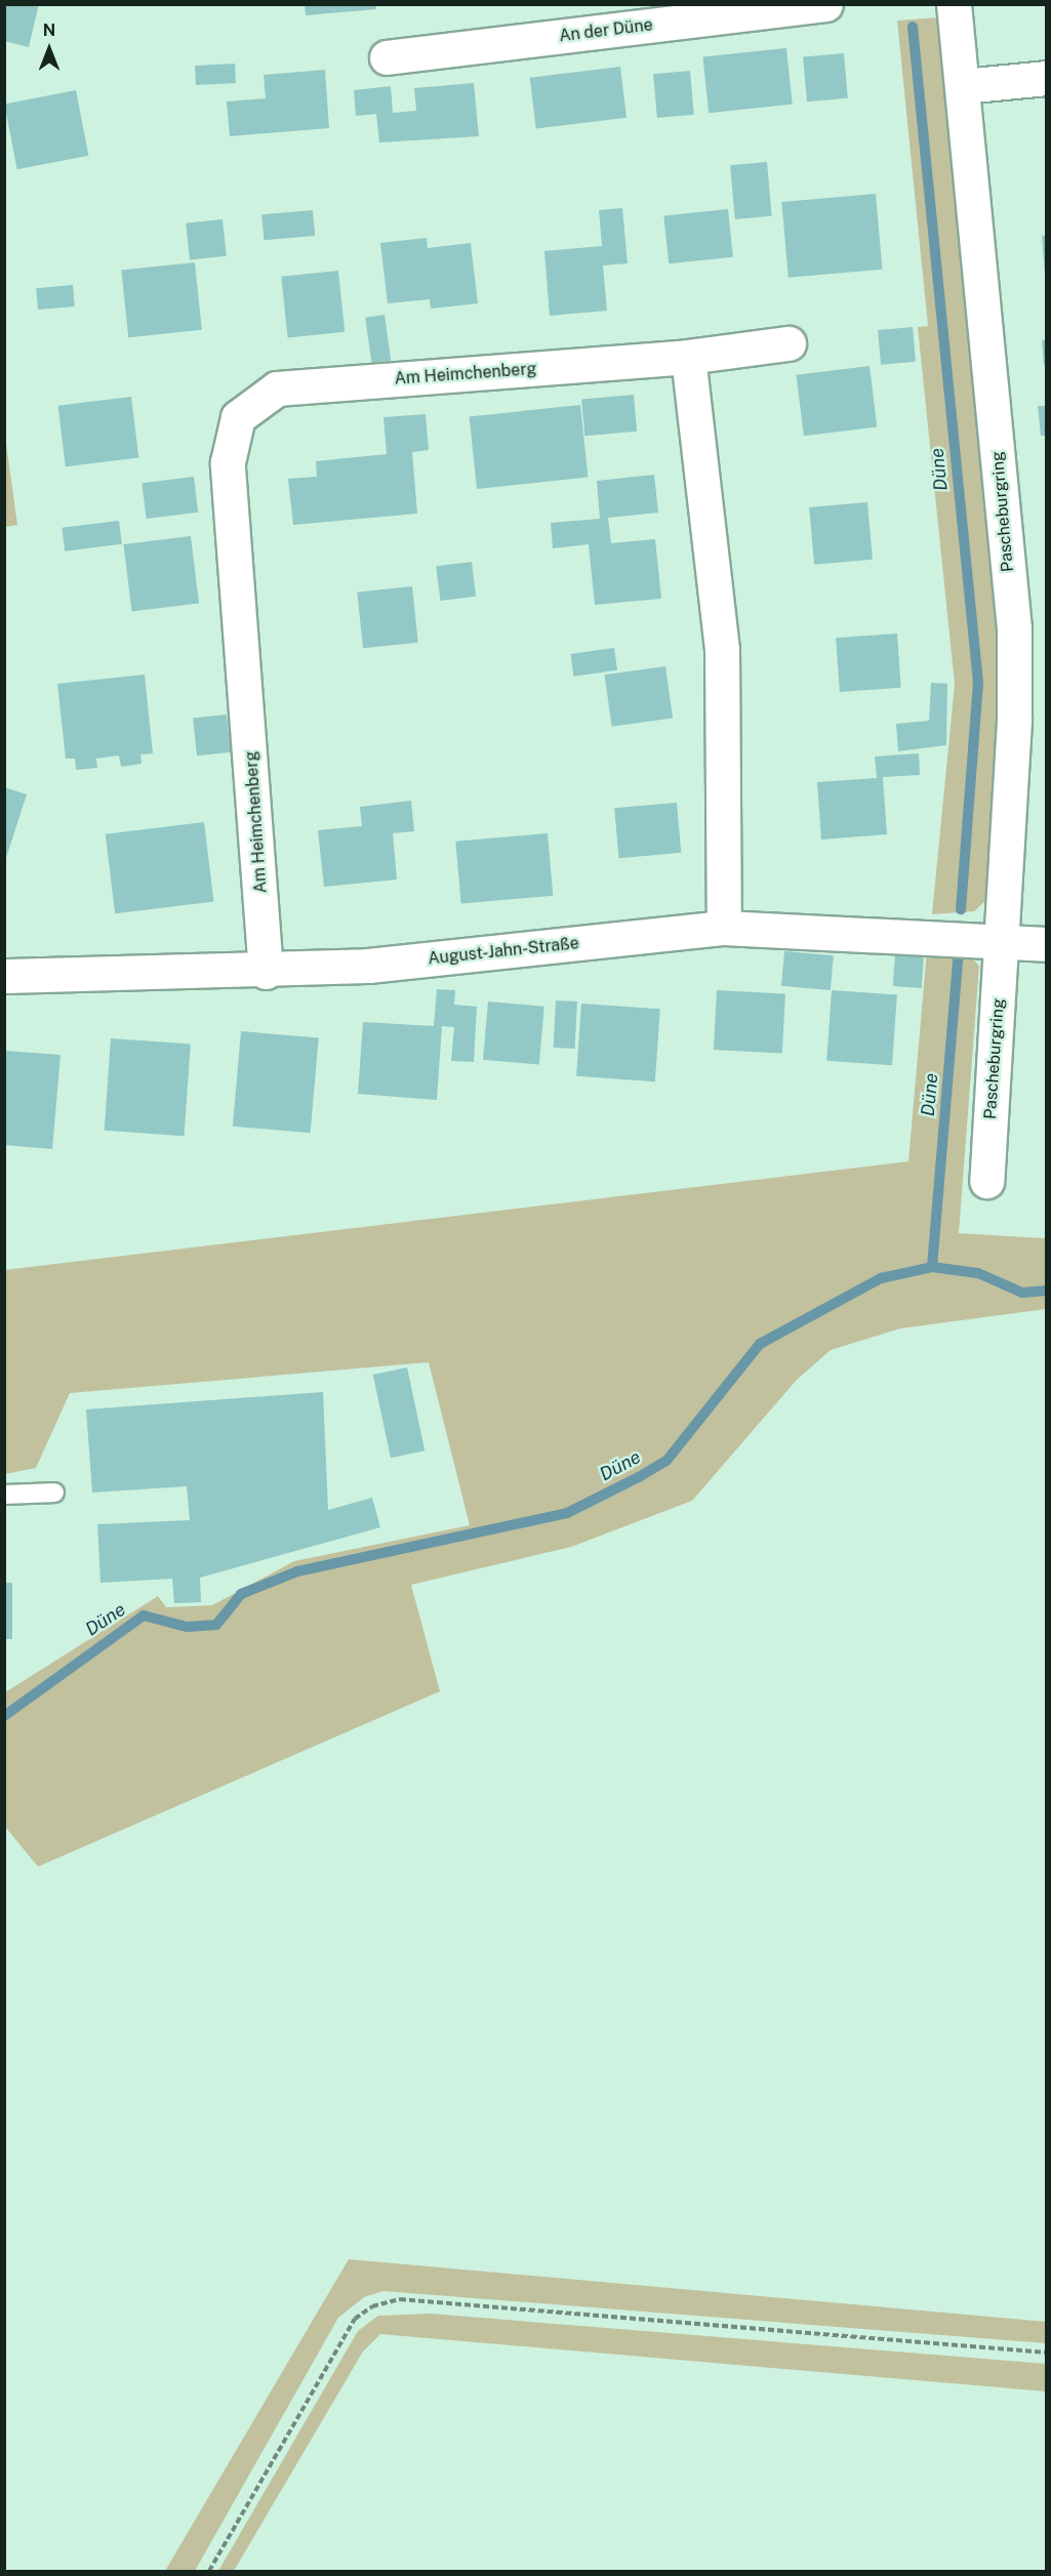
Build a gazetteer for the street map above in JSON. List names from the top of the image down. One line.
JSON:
{"streets":{"street":["An der Düne","Am Heimchenberg","Pascheburgring","August-Jahn-Straße"]},"crossings":[["Am Heimchenberg","August-Jahn-Straße"],["Pascheburgring","August-Jahn-Straße"]],"water":["Düne"],"north":"top"}
